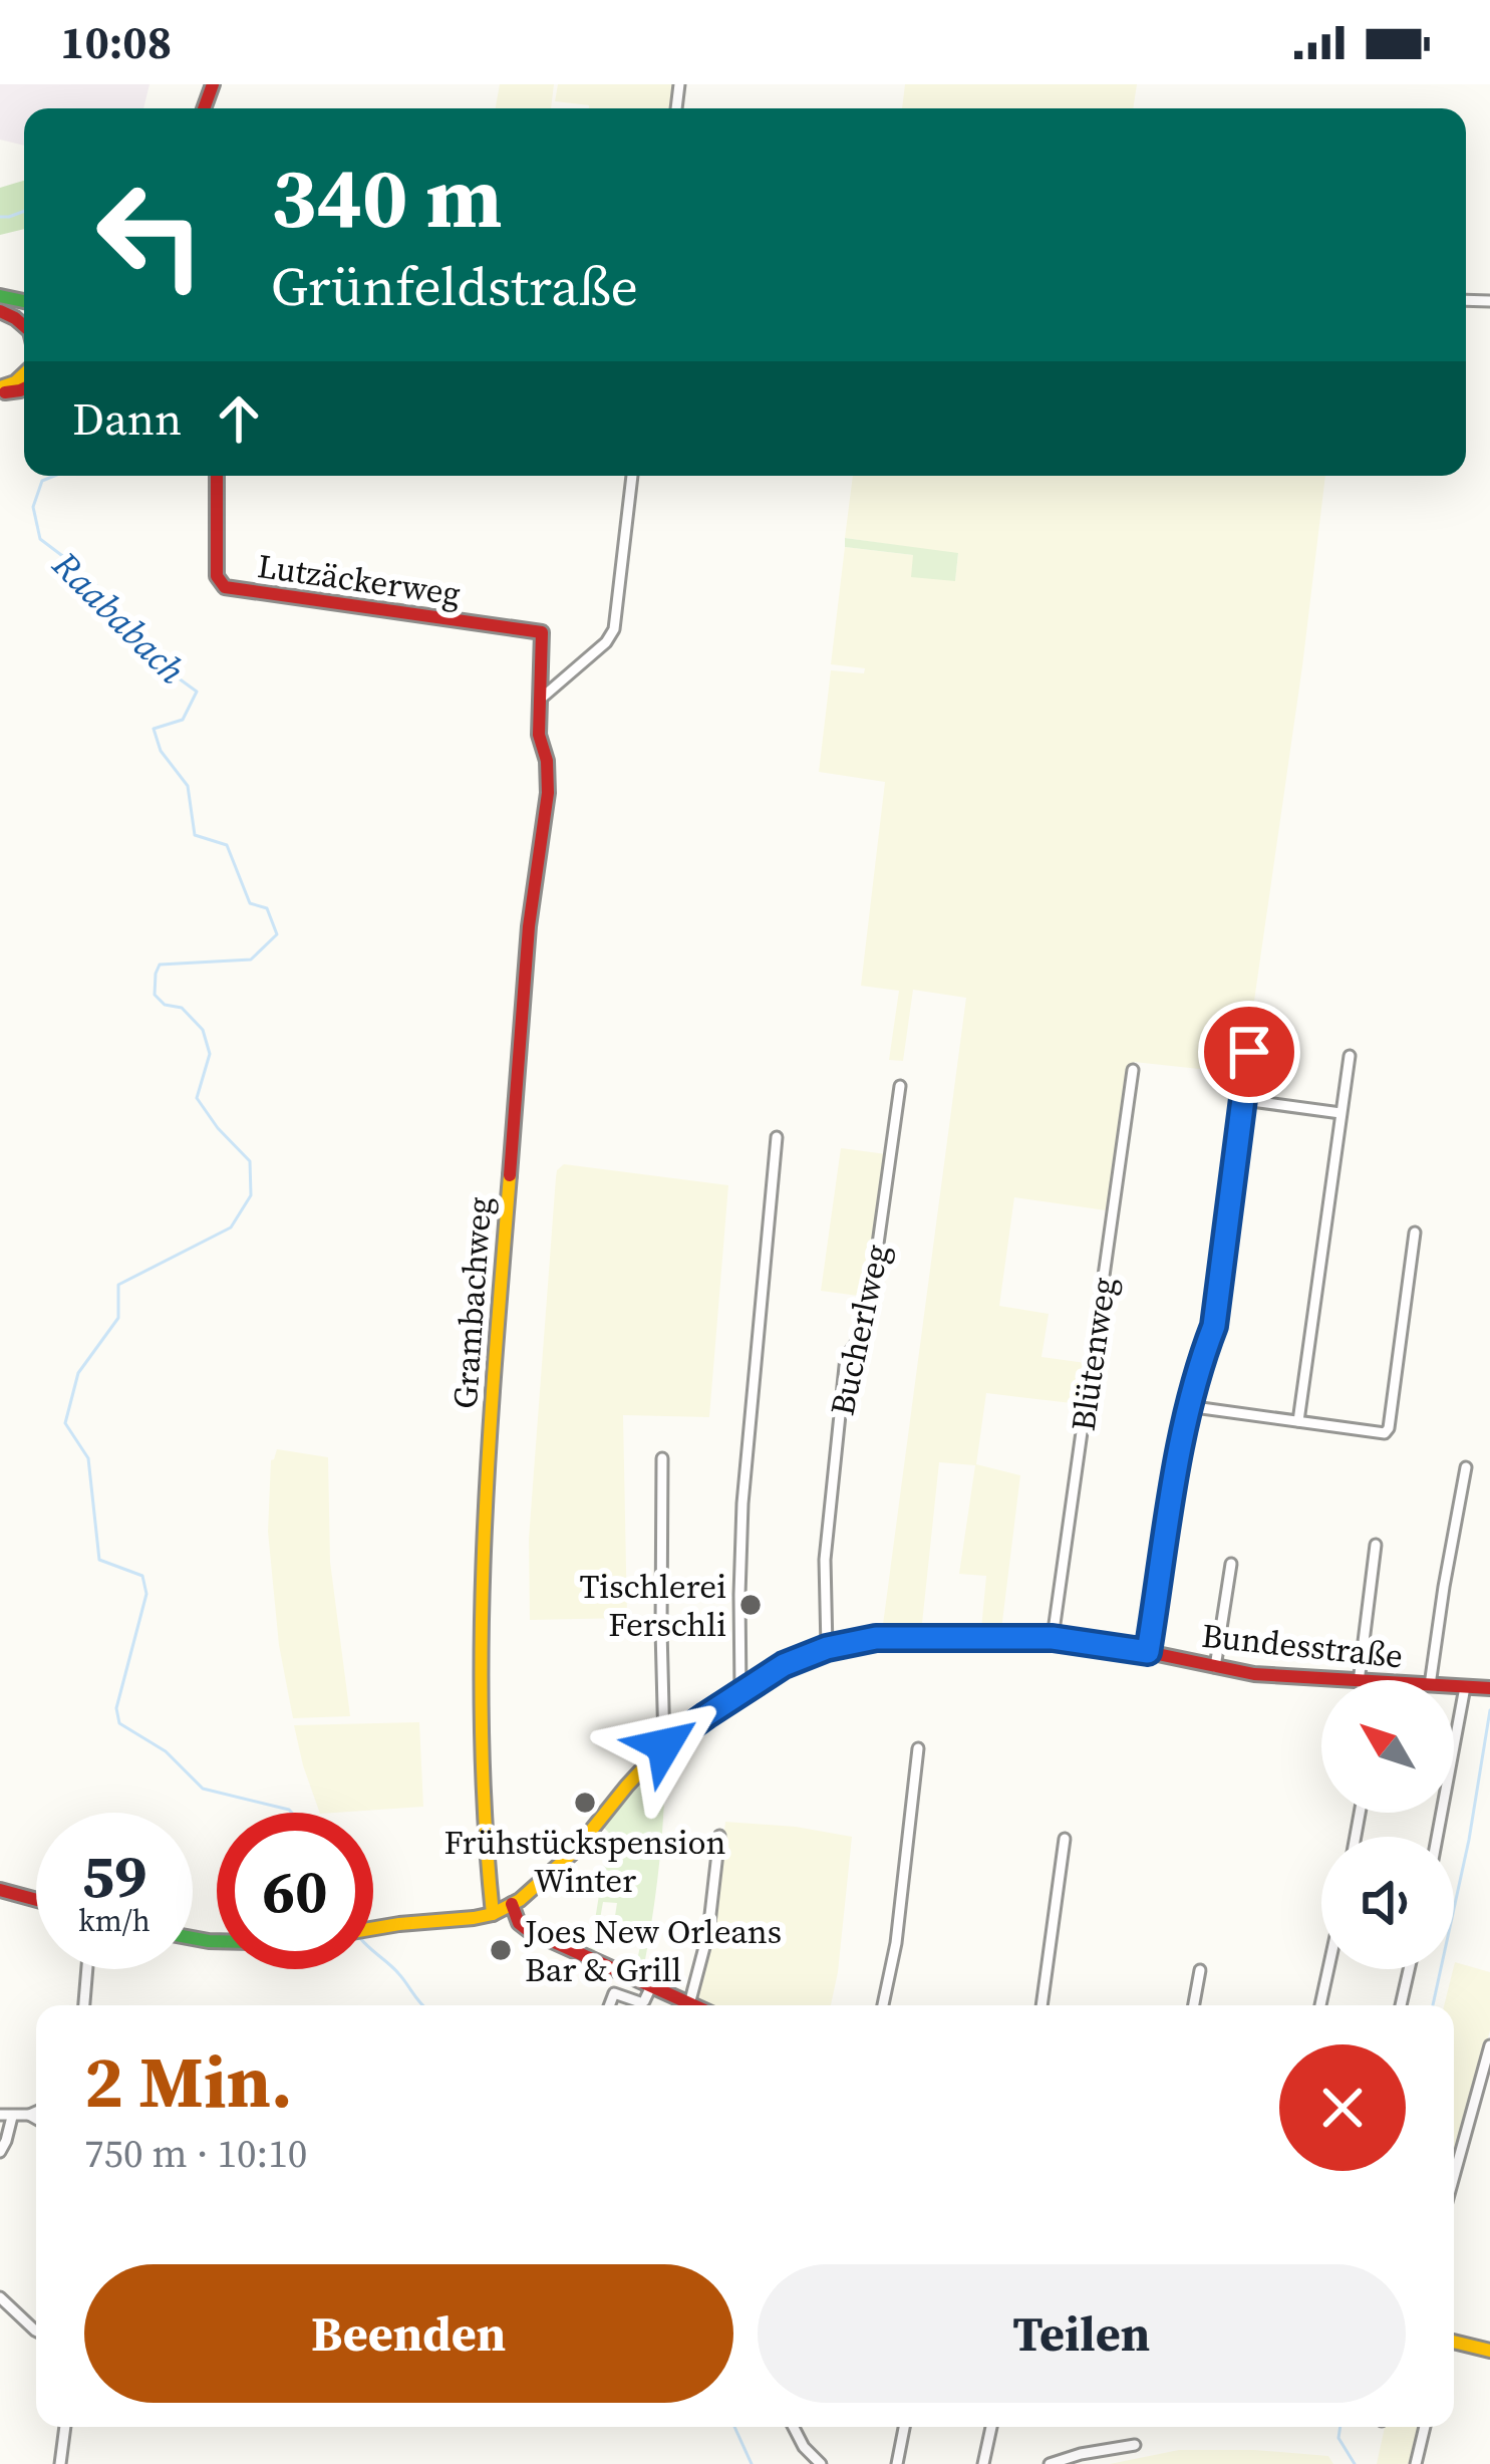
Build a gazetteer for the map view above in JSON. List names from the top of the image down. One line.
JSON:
{"streets":{"main road":["Lutzäckerweg","Grambachweg","Bundesstraße"],"street":["Bucherlweg","Blütenweg"]},"crossings":[["Lutzäckerweg","Grambachweg"],["Grambachweg","Bundesstraße"],["Bucherlweg","Bundesstraße"],["Blütenweg","Bundesstraße"]],"water":["Raababach"],"places":["Tischlerei Ferschli","Frühstückspension Winter","Joes New Orleans Bar & Grill"],"north":"top left","page":{"status":"10:08","turn":["340 m","Grünfeldstraße"],"then":"Dann","speed":"59 km/h","limit":"60","heading":["2 Min.","750 m · 10:10"],"buttons":["Beenden","Teilen"]}}
